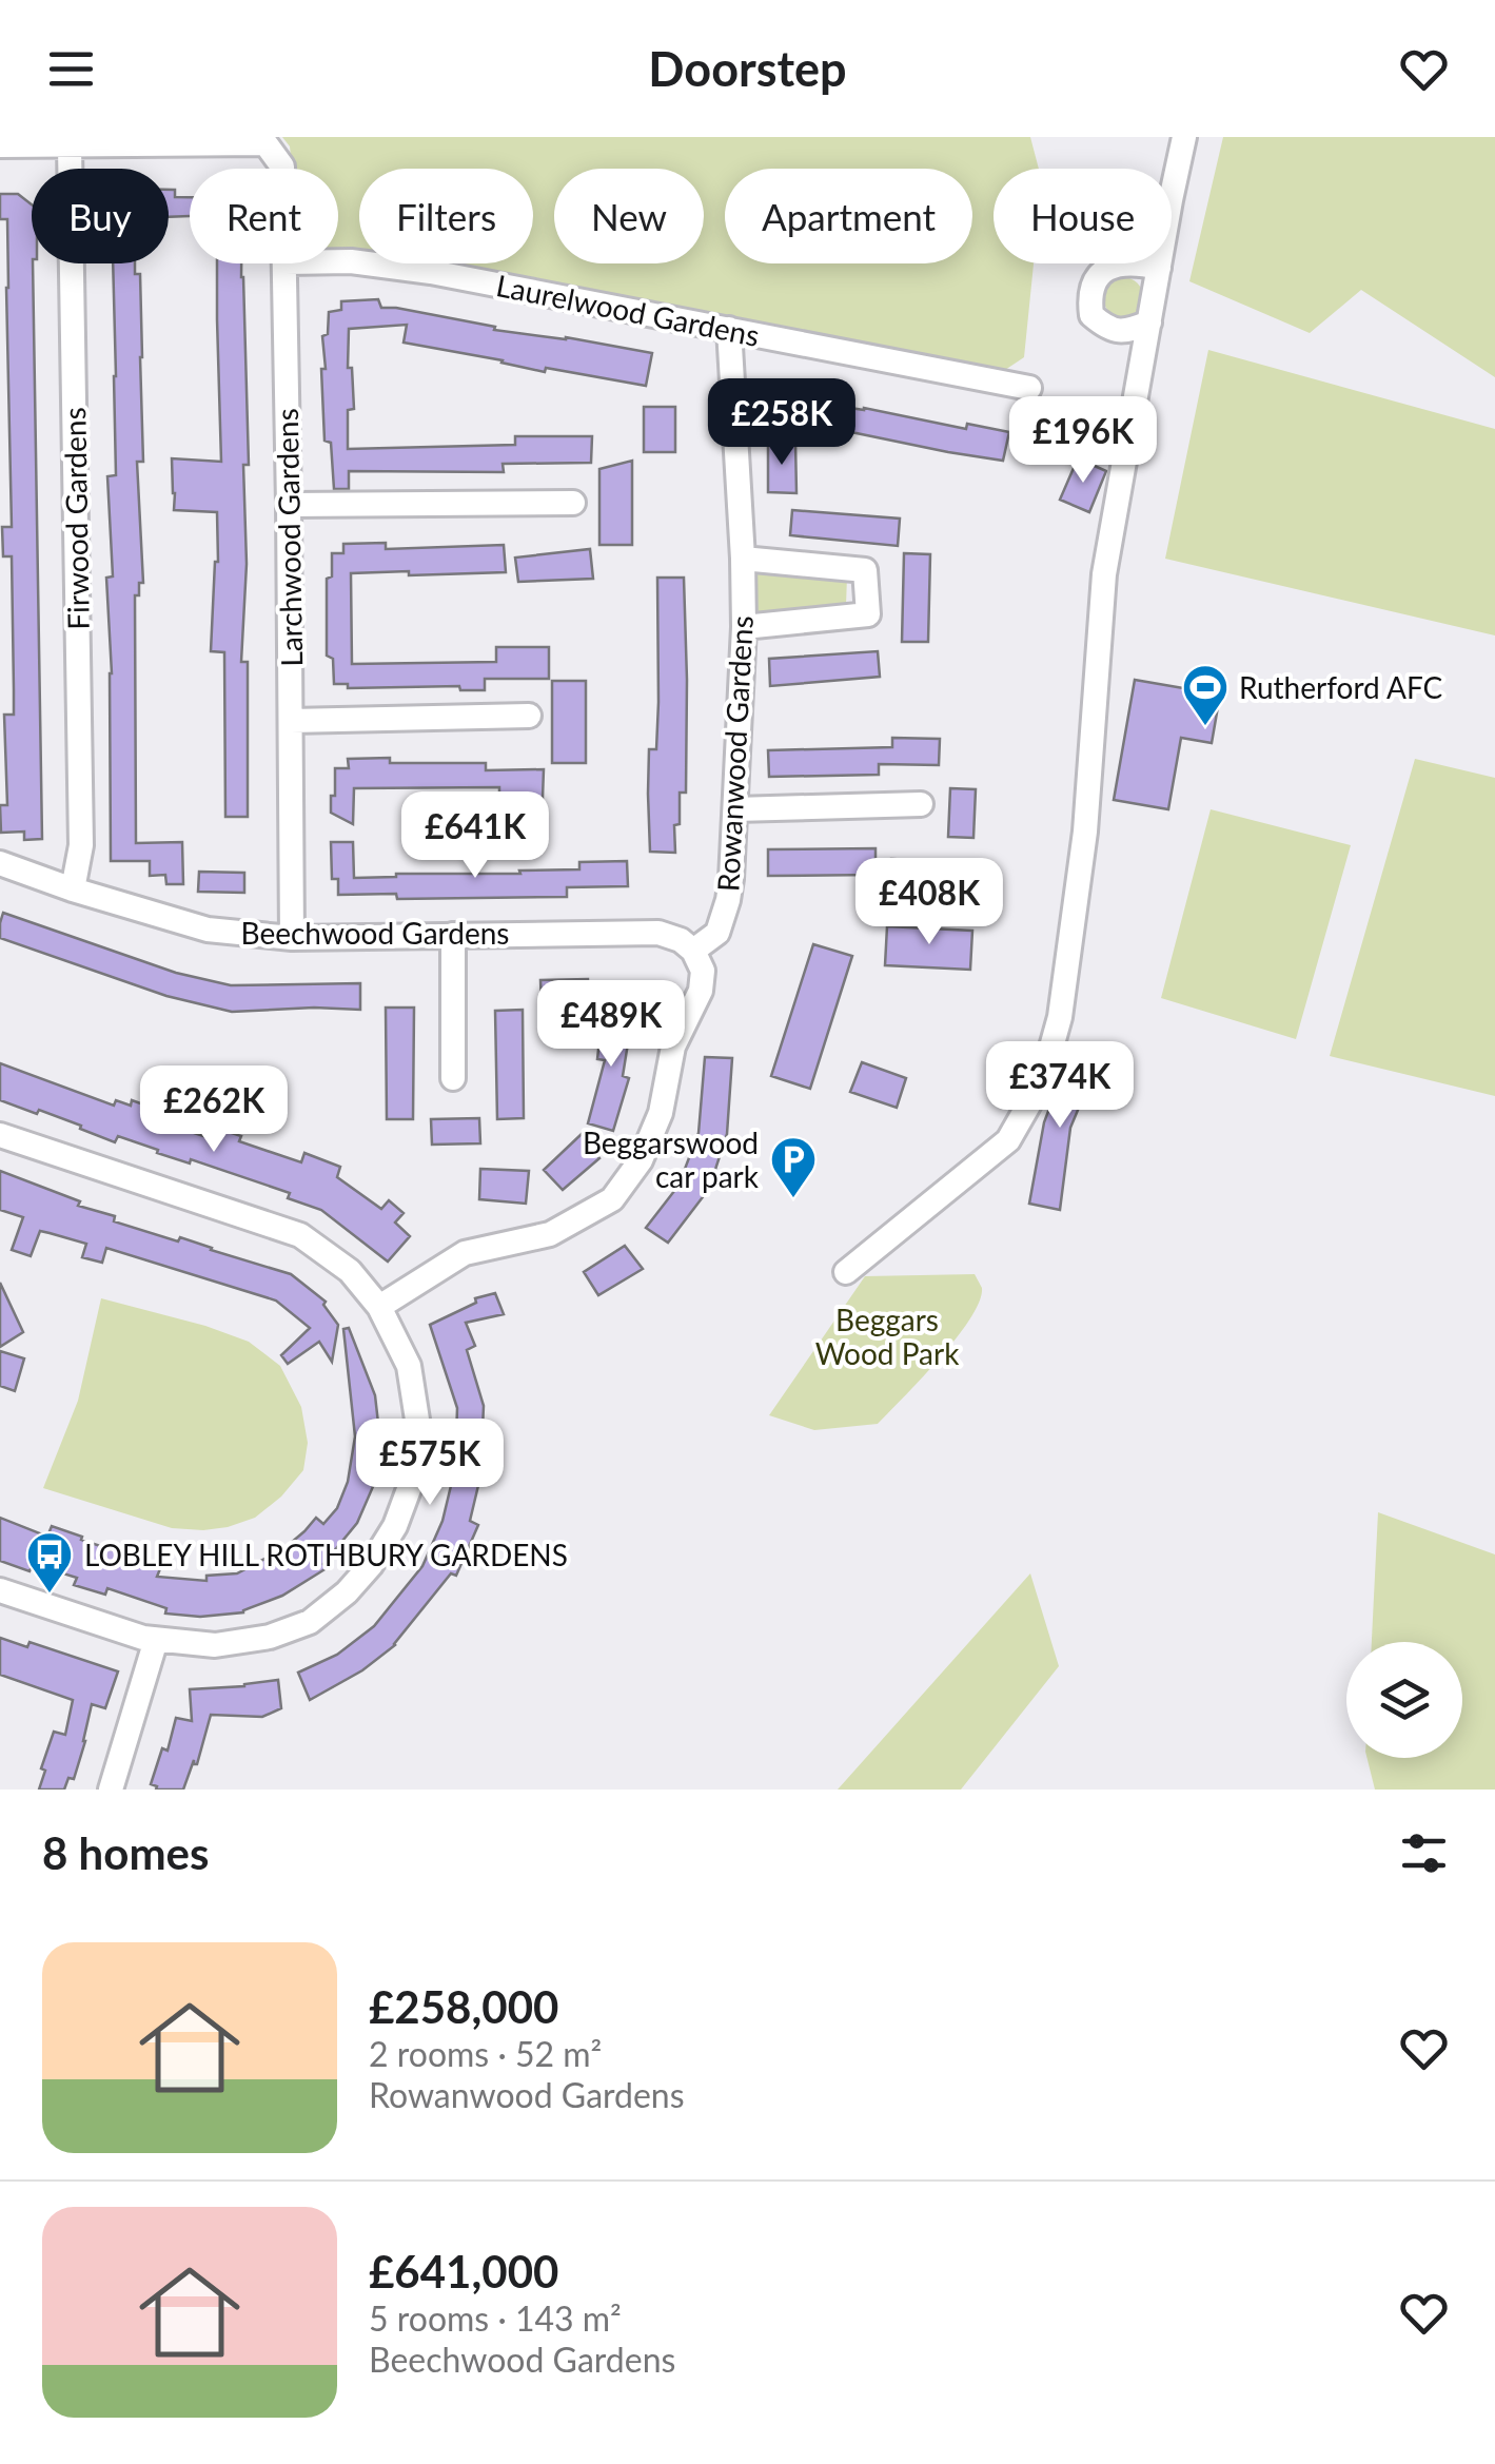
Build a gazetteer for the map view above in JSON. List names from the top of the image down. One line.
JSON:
{"streets":{"street":["Laurelwood Gardens","Firwood Gardens","Larchwood Gardens","Rowanwood Gardens","Beechwood Gardens"]},"crossings":[["Laurelwood Gardens","Rowanwood Gardens"],["Firwood Gardens","Larchwood Gardens"],["Firwood Gardens","Beechwood Gardens"],["Larchwood Gardens","Beechwood Gardens"],["Rowanwood Gardens","Beechwood Gardens"]],"parks":["Beggars Wood Park"],"places":{"sports":["Rutherford AFC"],"parking":["Beggarswood car park"],"bus stop":["LOBLEY HILL ROTHBURY GARDENS"]},"page":{"header":"Doorstep","chip":["Buy","Rent","Filters","New","Apartment","House"],"price":["£258K","£196K","£641K","£408K","£489K","£374K","£262K","£575K"],"heading":"8 homes","list":[{"name":"£258,000","note":"2 rooms · 52 m² · Rowanwood Gardens"},{"name":"£641,000","note":"5 rooms · 143 m² · Beechwood Gardens"}]}}
